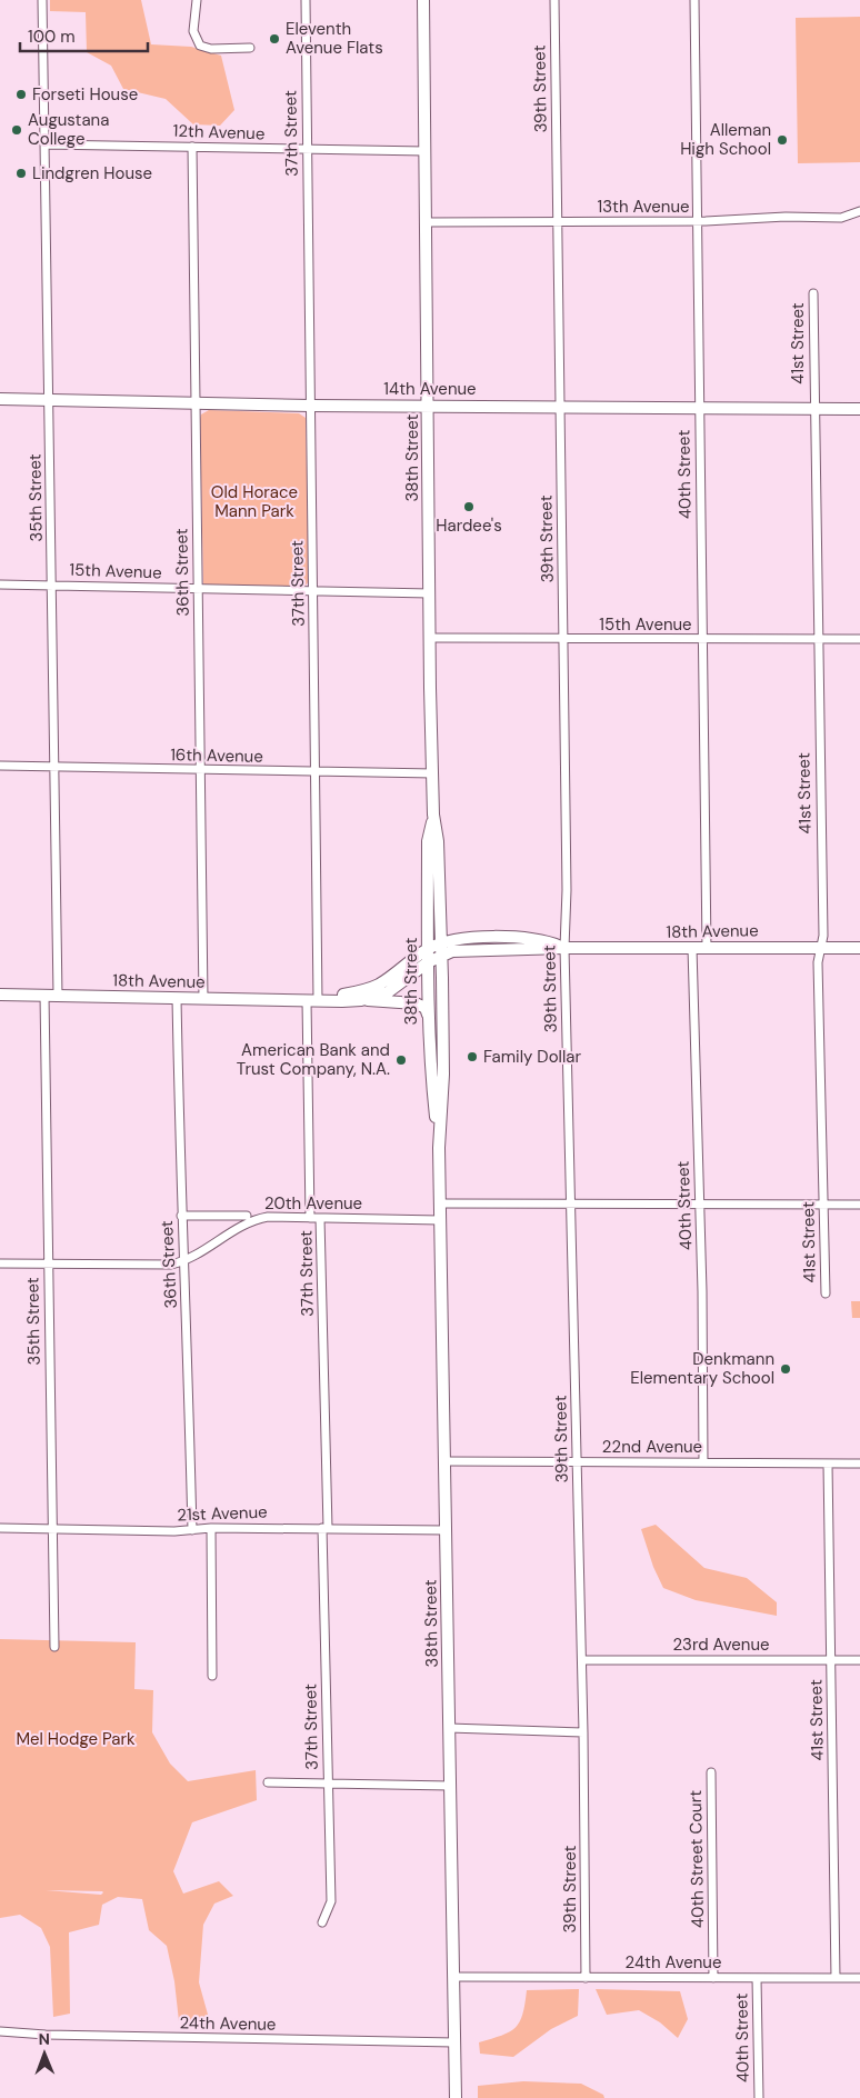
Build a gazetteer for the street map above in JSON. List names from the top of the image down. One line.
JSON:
{"streets":{"street":["39th Street","12th Avenue","37th Street","13th Avenue","41st Street","14th Avenue","38th Street","40th Street","35th Street","15th Avenue","36th Street","16th Avenue","18th Avenue","20th Avenue","22nd Avenue","21st Avenue","23rd Avenue","40th Street Court","24th Avenue"]},"crossings":[["39th Street","13th Avenue"],["39th Street","14th Avenue"],["39th Street","15th Avenue"],["39th Street","18th Avenue"],["39th Street","22nd Avenue"],["39th Street","23rd Avenue"],["39th Street","24th Avenue"],["12th Avenue","37th Street"],["12th Avenue","38th Street"],["12th Avenue","35th Street"],["12th Avenue","36th Street"],["37th Street","14th Avenue"],["37th Street","15th Avenue"],["37th Street","16th Avenue"],["37th Street","18th Avenue"],["37th Street","20th Avenue"],["37th Street","21st Avenue"],["13th Avenue","38th Street"],["13th Avenue","40th Street"],["41st Street","14th Avenue"],["41st Street","15th Avenue"],["41st Street","18th Avenue"],["41st Street","22nd Avenue"],["41st Street","23rd Avenue"],["41st Street","24th Avenue"],["14th Avenue","38th Street"],["14th Avenue","40th Street"],["14th Avenue","35th Street"],["14th Avenue","36th Street"],["38th Street","15th Avenue"],["38th Street","16th Avenue"],["38th Street","18th Avenue"],["38th Street","20th Avenue"],["38th Street","22nd Avenue"],["38th Street","21st Avenue"],["38th Street","24th Avenue"],["40th Street","15th Avenue"],["40th Street","18th Avenue"],["40th Street","22nd Avenue"],["40th Street","24th Avenue"],["35th Street","15th Avenue"],["35th Street","16th Avenue"],["35th Street","18th Avenue"],["35th Street","20th Avenue"],["35th Street","21st Avenue"],["15th Avenue","36th Street"],["36th Street","16th Avenue"],["36th Street","18th Avenue"],["36th Street","20th Avenue"],["36th Street","21st Avenue"],["40th Street Court","24th Avenue"]],"parks":["Old Horace Mann Park","Mel Hodge Park"],"places":["Eleventh Avenue Flats","Forseti House","Augustana College","Alleman High School","Lindgren House","Hardee's","Family Dollar","American Bank and Trust Company, N.A.","Denkmann Elementary School"],"scale_bar":"100 m","north":"top"}
